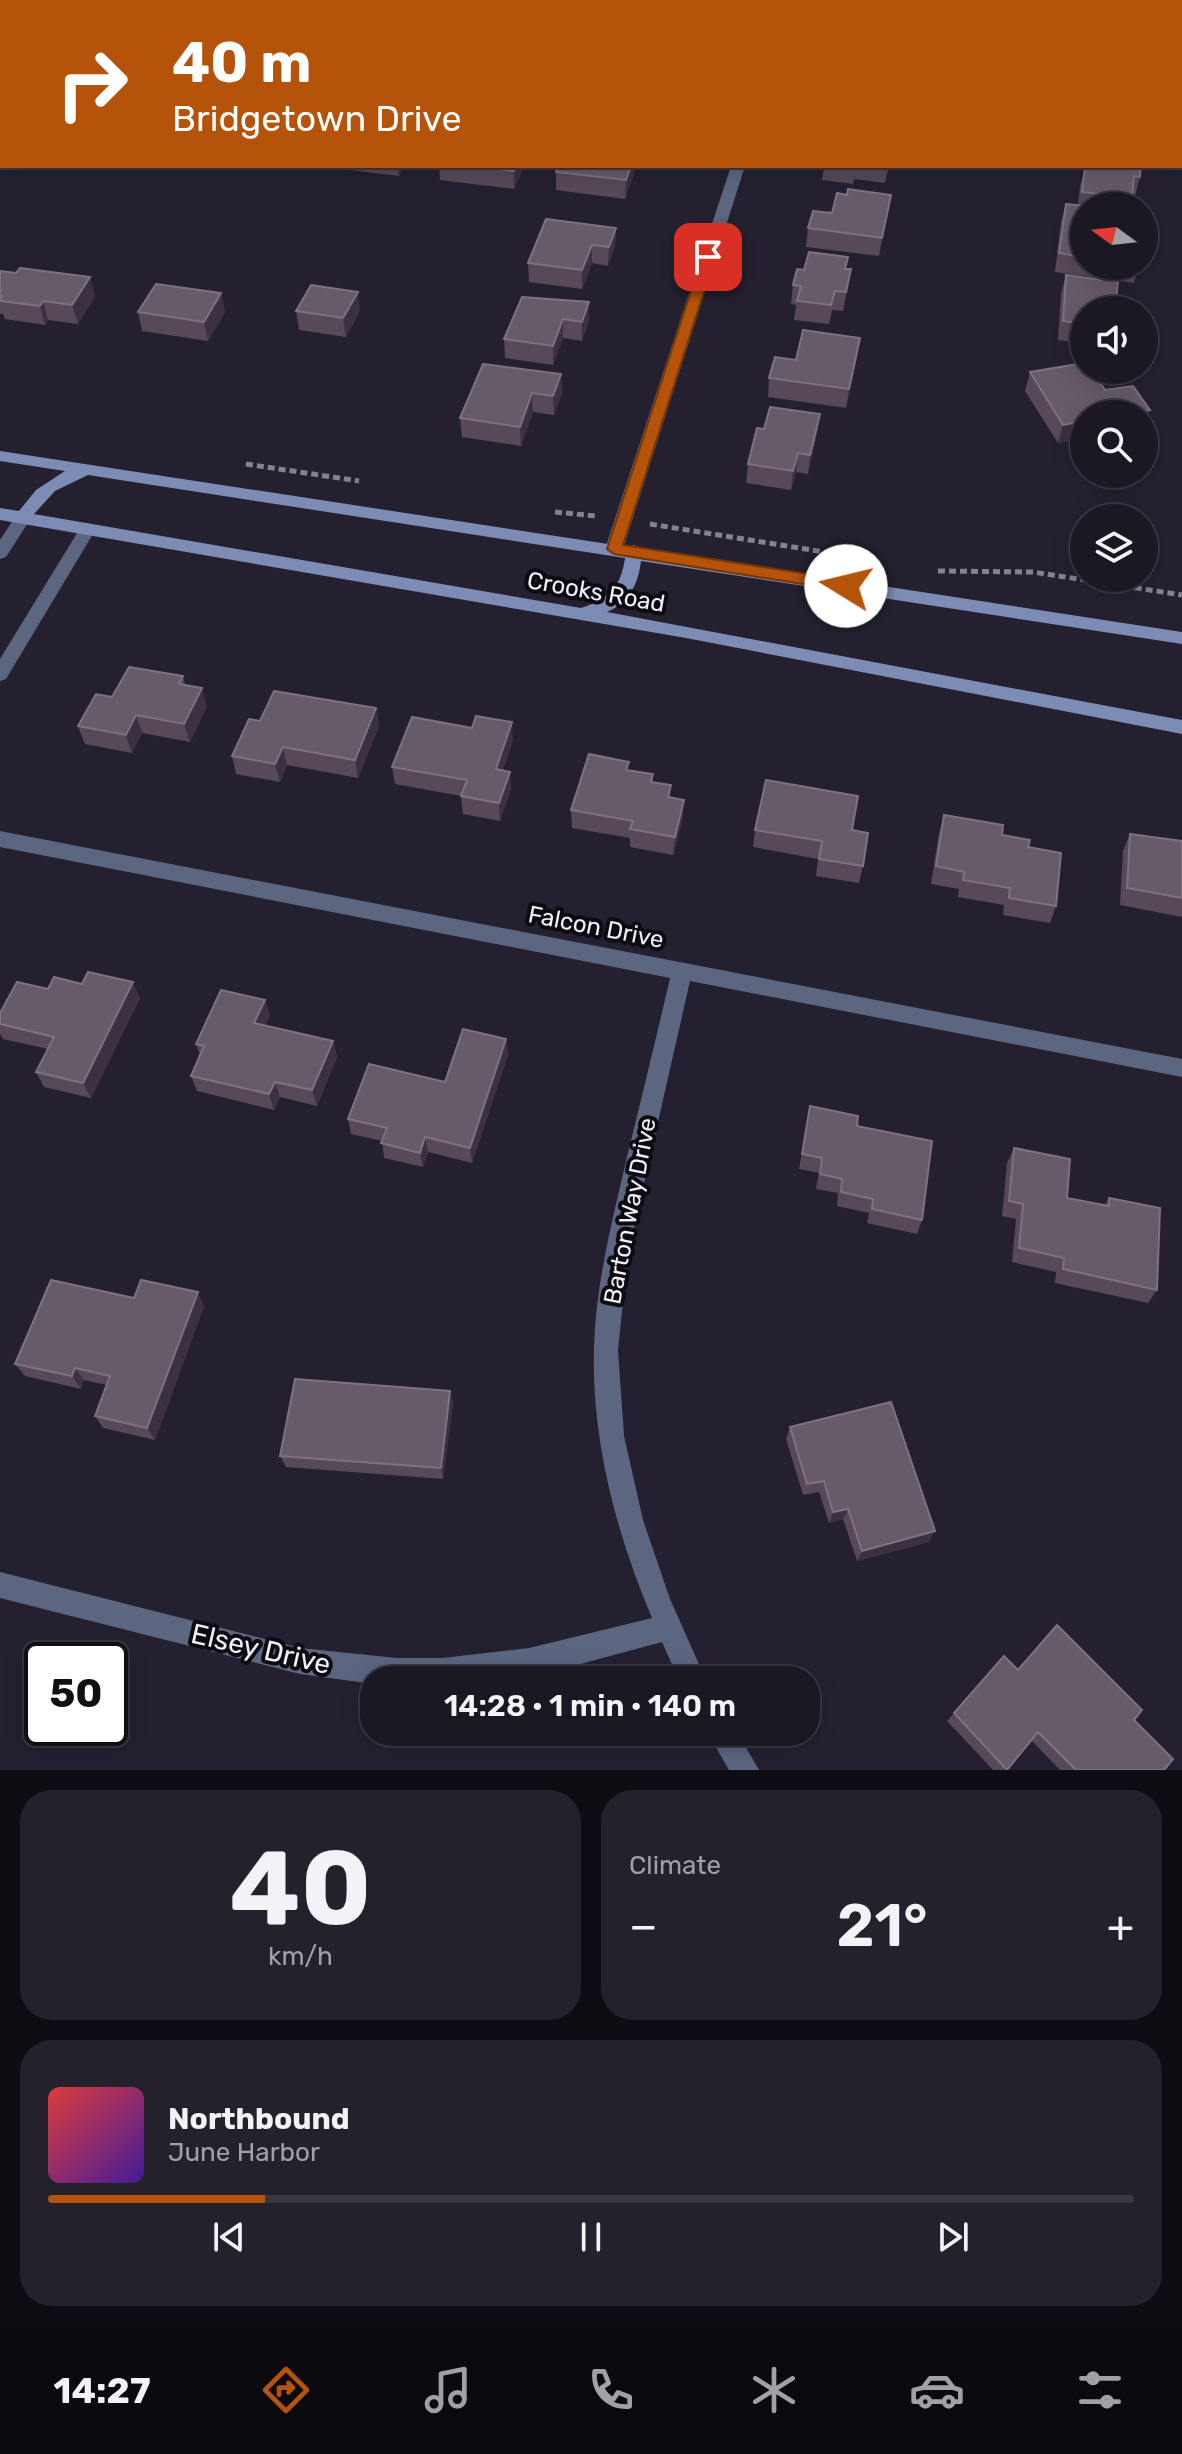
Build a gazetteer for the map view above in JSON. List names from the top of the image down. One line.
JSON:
{"streets":{"main road":["Crooks Road"],"street":["Falcon Drive","Barton Way Drive","Elsey Drive"]},"crossings":[["Falcon Drive","Barton Way Drive"],["Barton Way Drive","Elsey Drive"]],"north":"left","page":{"turn":["40 m","Bridgetown Drive"],"limit":"50","trip":"14:28 · 1 min · 140 m","tile":[["40","km/h"],"Climate"],"heat":["−","21°","+"],"song":["Northbound","June Harbor"],"tabs":"14:27"}}
